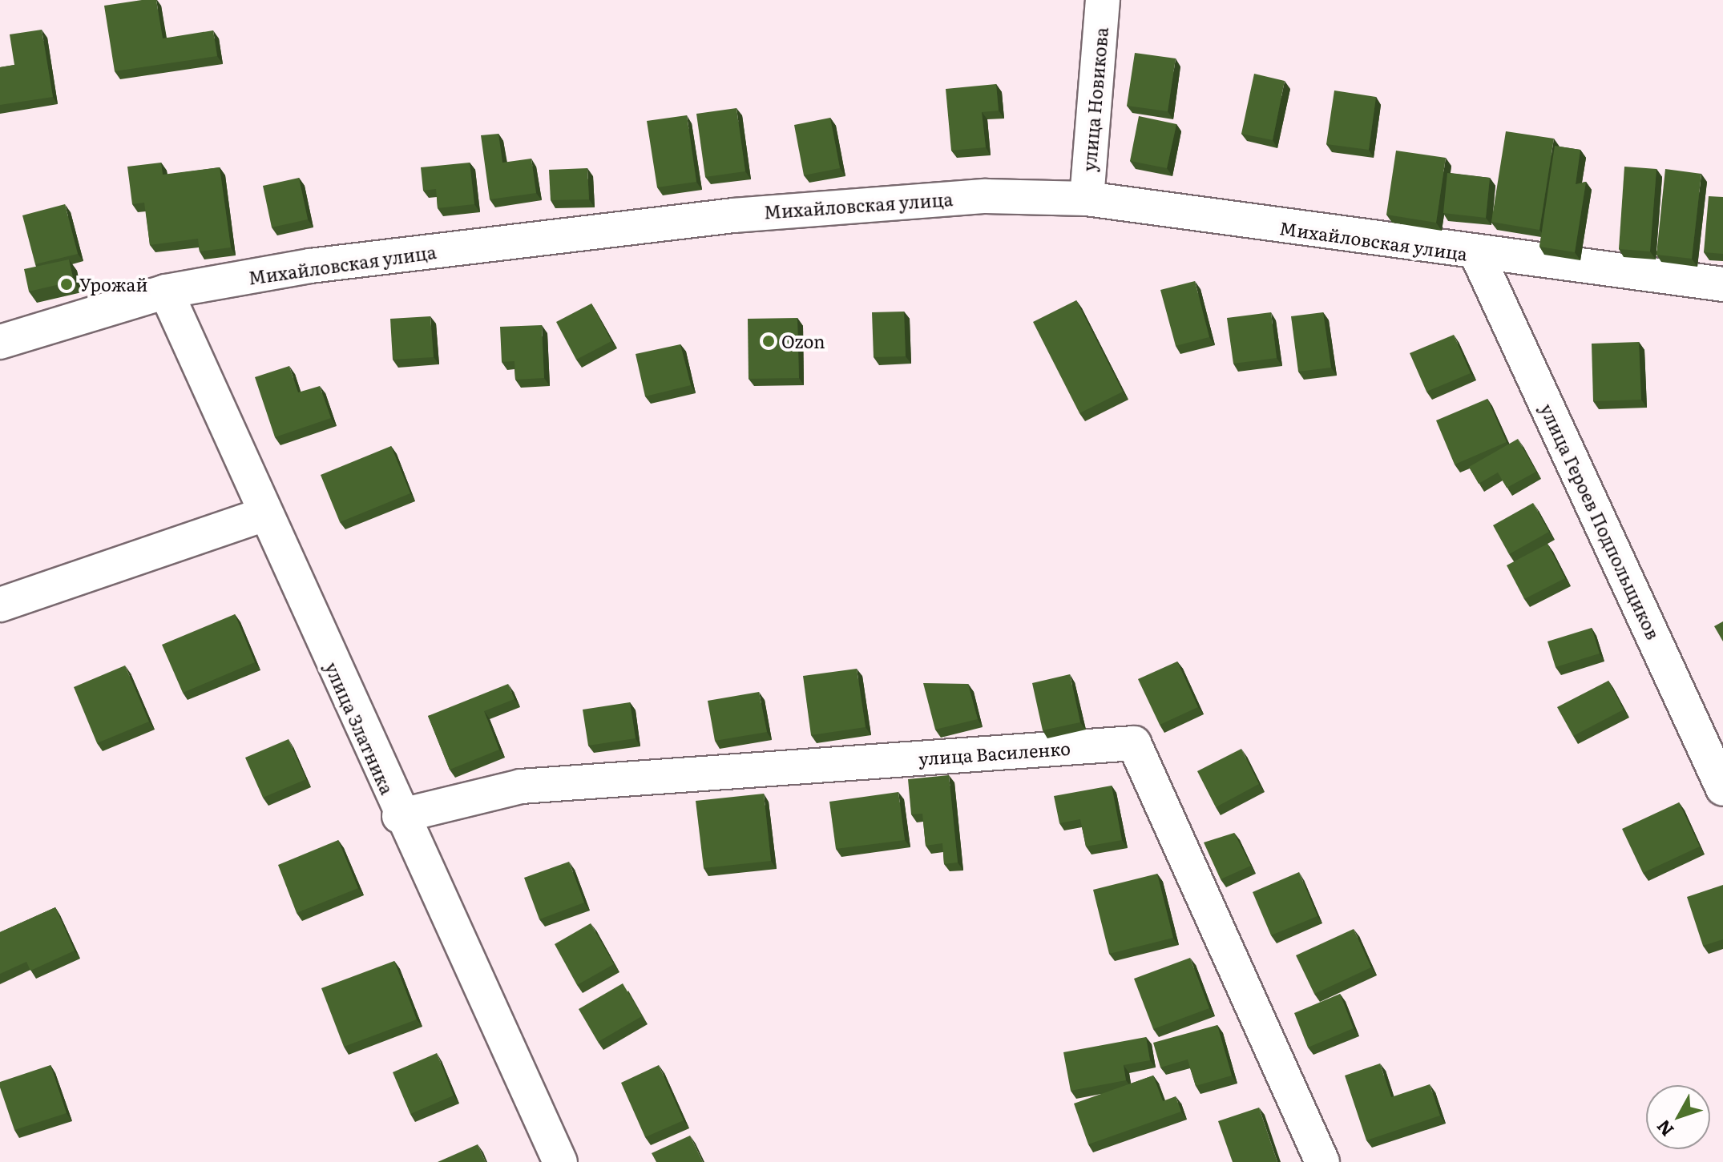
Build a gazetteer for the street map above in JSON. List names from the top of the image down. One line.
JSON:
{"streets":{"street":["улица Новикова","Михайловская улица","улица Героев Подпольщиков","улица Златника","улица Василенко"]},"crossings":[["улица Новикова","Михайловская улица"],["Михайловская улица","улица Героев Подпольщиков"],["Михайловская улица","улица Златника"],["улица Златника","улица Василенко"]],"places":["Урожай","Ozon"],"north":"bottom left"}
